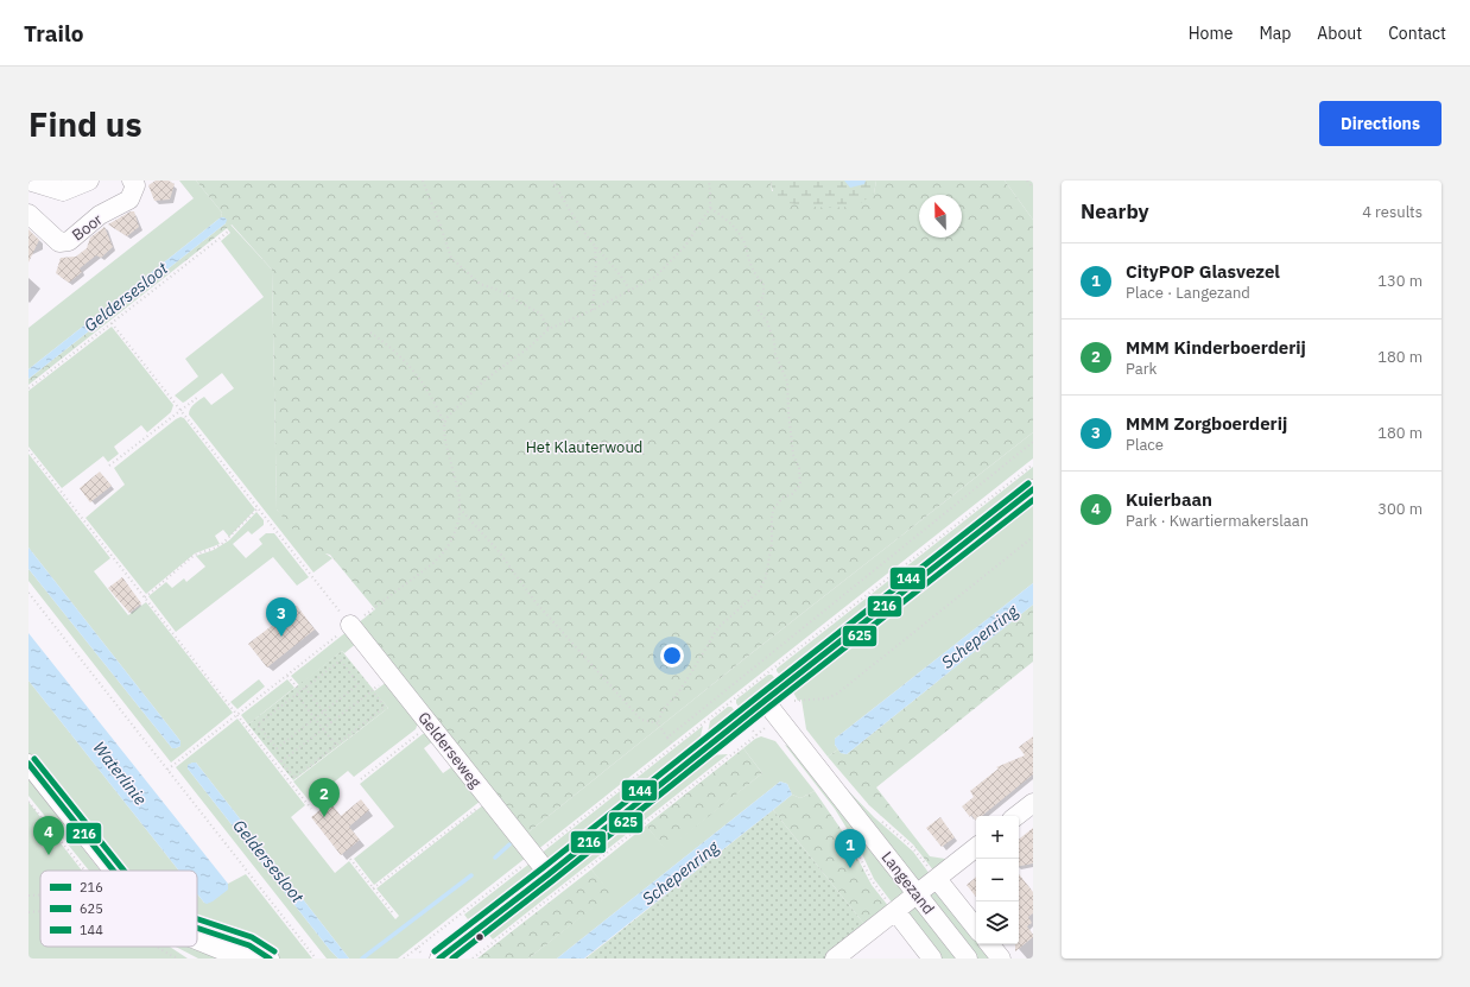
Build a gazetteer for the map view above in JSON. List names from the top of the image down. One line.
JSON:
{"streets":{"street":["Boor","Gelderseweg","Langezand"]},"water":["Geldersesloot","Schepenring","Waterlinie"],"parks":["Het Klauterwoud"],"lines":["transit line 144","transit line 216","transit line 625"],"legend":["216","625","144"],"north":"top","page":{"header":"Trailo","nav":["Home","Map","About","Contact"],"buttons":"Directions","title":"Find us","heading":["Nearby","4 results"],"list":[{"mark":"1","name":"CityPOP Glasvezel","note":"Place · Langezand","value":"130 m"},{"mark":"2","name":"MMM Kinderboerderij","note":"Park","value":"180 m"},{"mark":"3","name":"MMM Zorgboerderij","note":"Place","value":"180 m"},{"mark":"4","name":"Kuierbaan","note":"Park · Kwartiermakerslaan","value":"300 m"}],"pins":["3","2","4","1"],"map_buttons":["+","−"]}}
